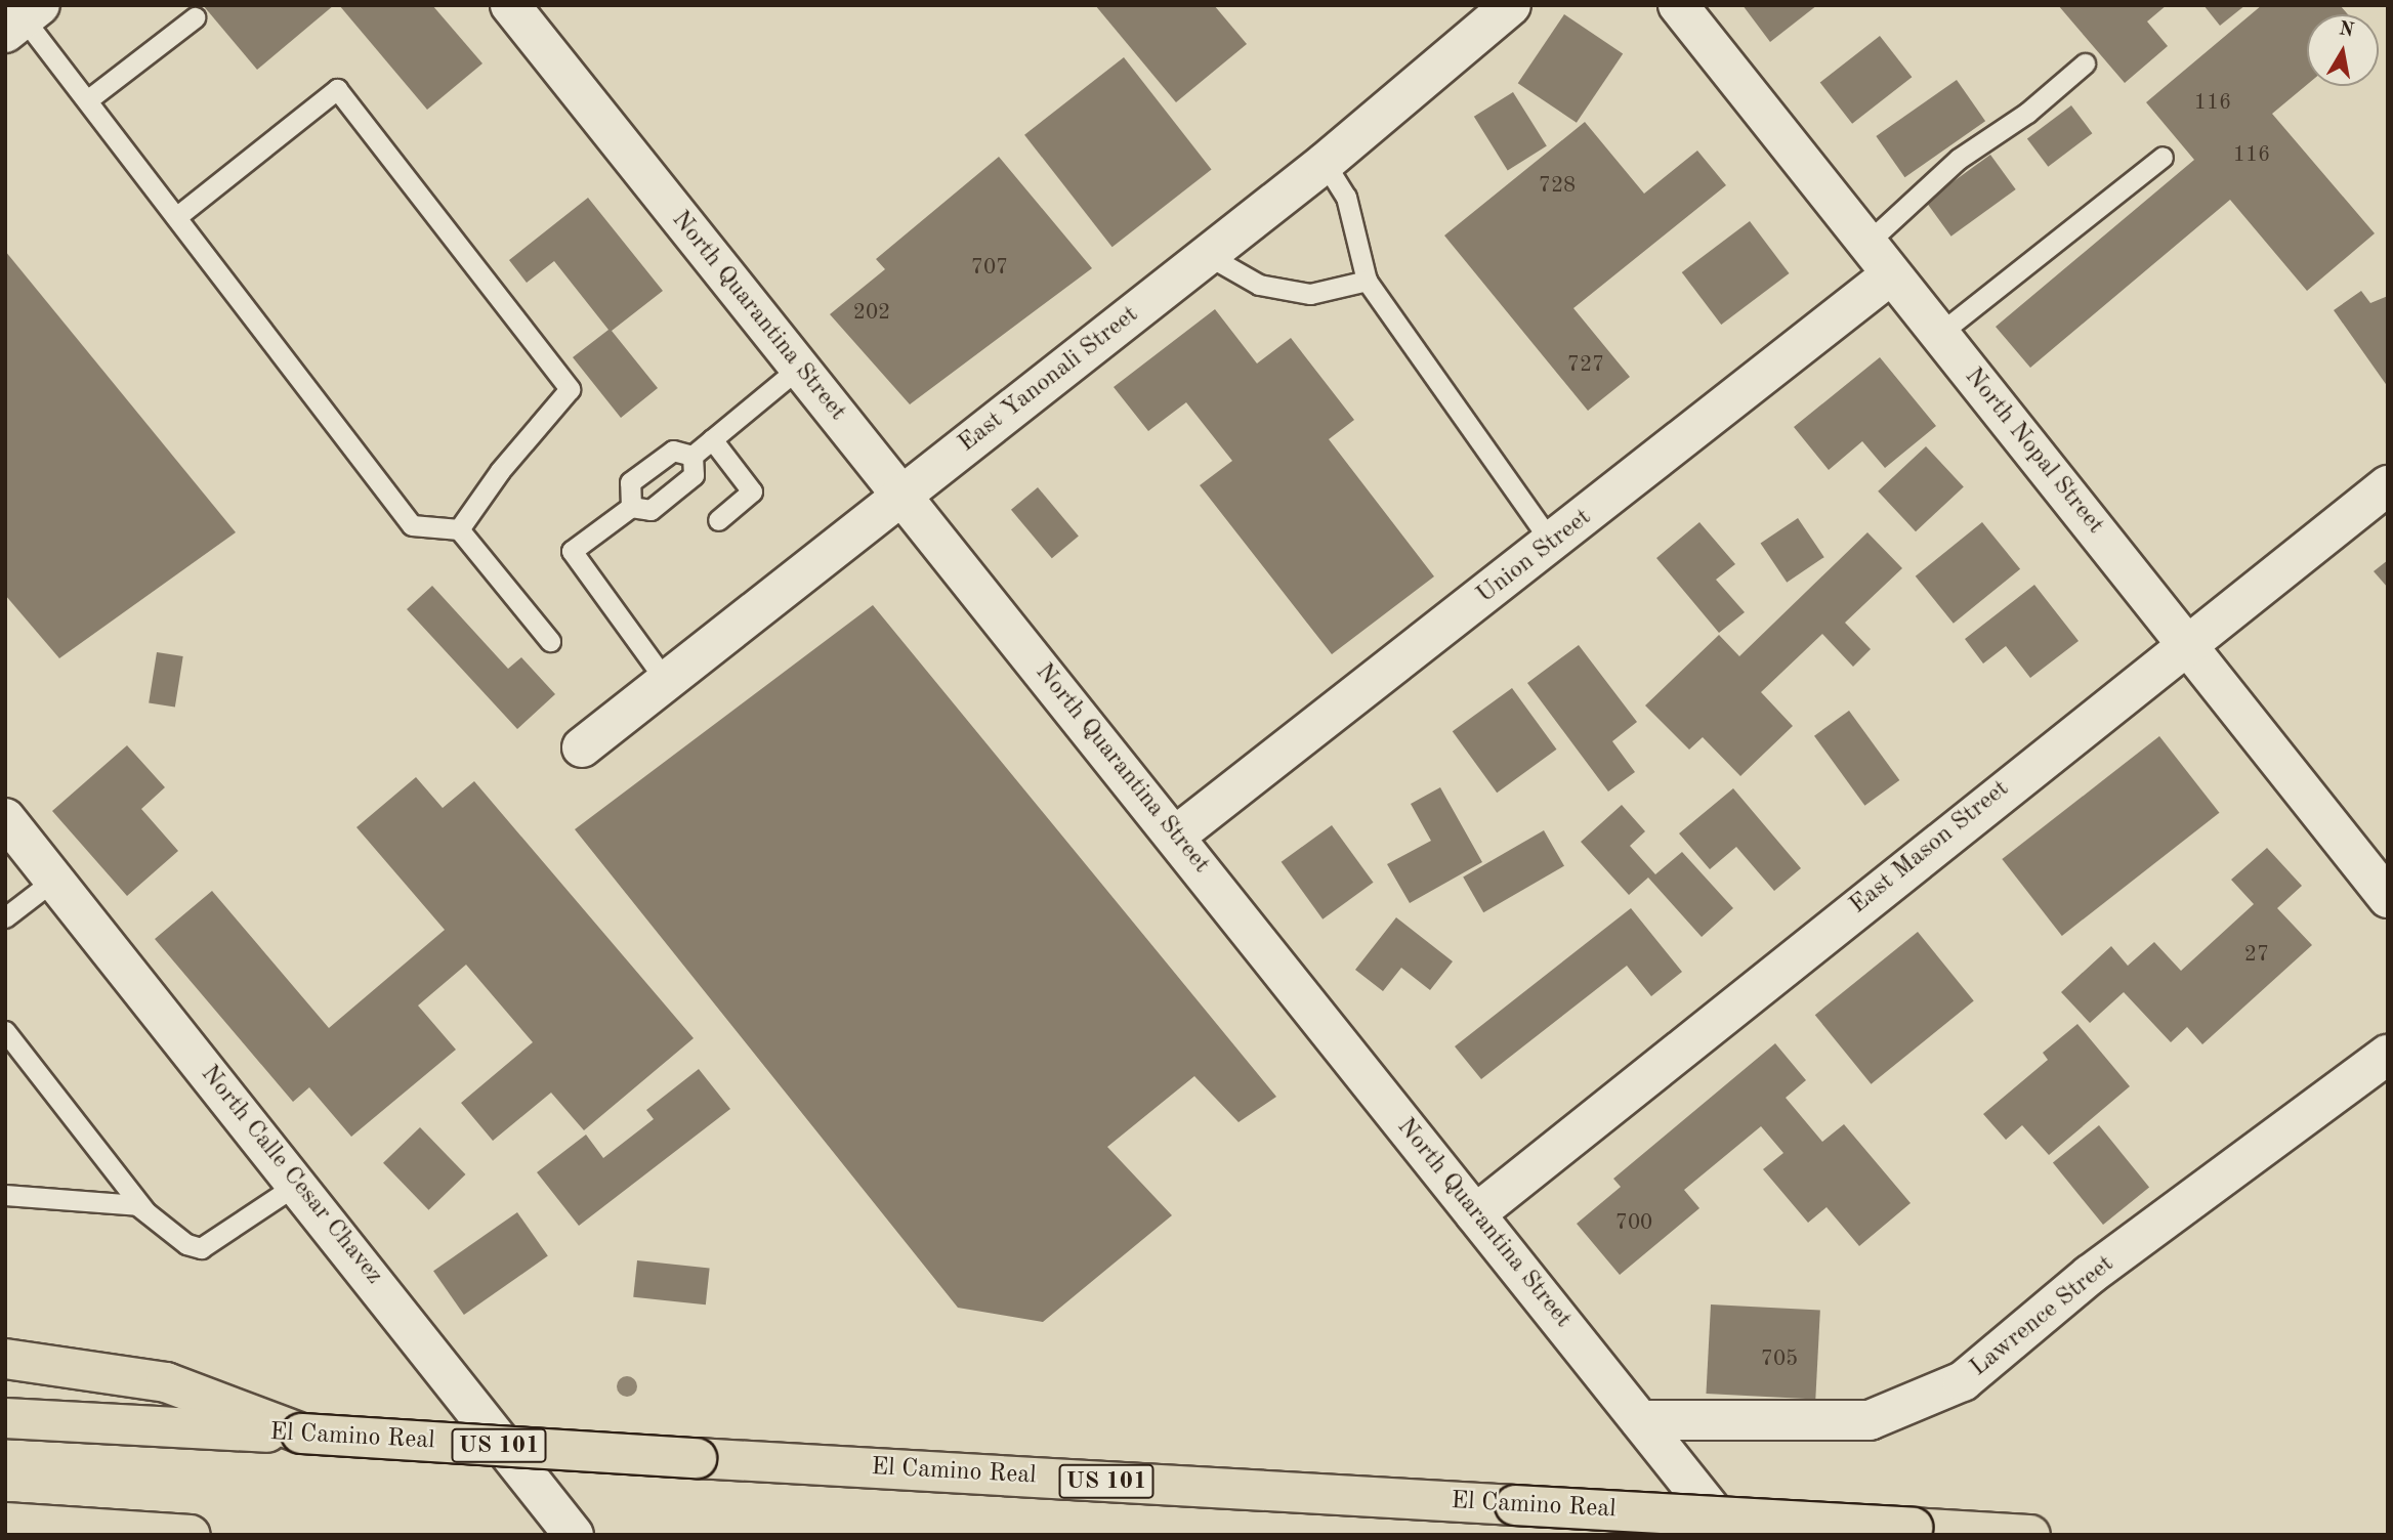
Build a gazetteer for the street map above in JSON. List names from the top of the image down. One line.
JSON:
{"streets":{"highway":["El Camino Real","US 101"],"street":["North Quarantina Street","East Yanonali Street","North Nopal Street","Union Street","East Mason Street","North Calle Cesar Chavez","Lawrence Street"]},"crossings":[["North Quarantina Street","East Yanonali Street"],["North Quarantina Street","Union Street"],["North Quarantina Street","East Mason Street"],["North Quarantina Street","Lawrence Street"],["North Nopal Street","Union Street"],["North Nopal Street","East Mason Street"]],"house_numbers":["116","116","728","707","202","727","27","700","705"],"north":"top"}
